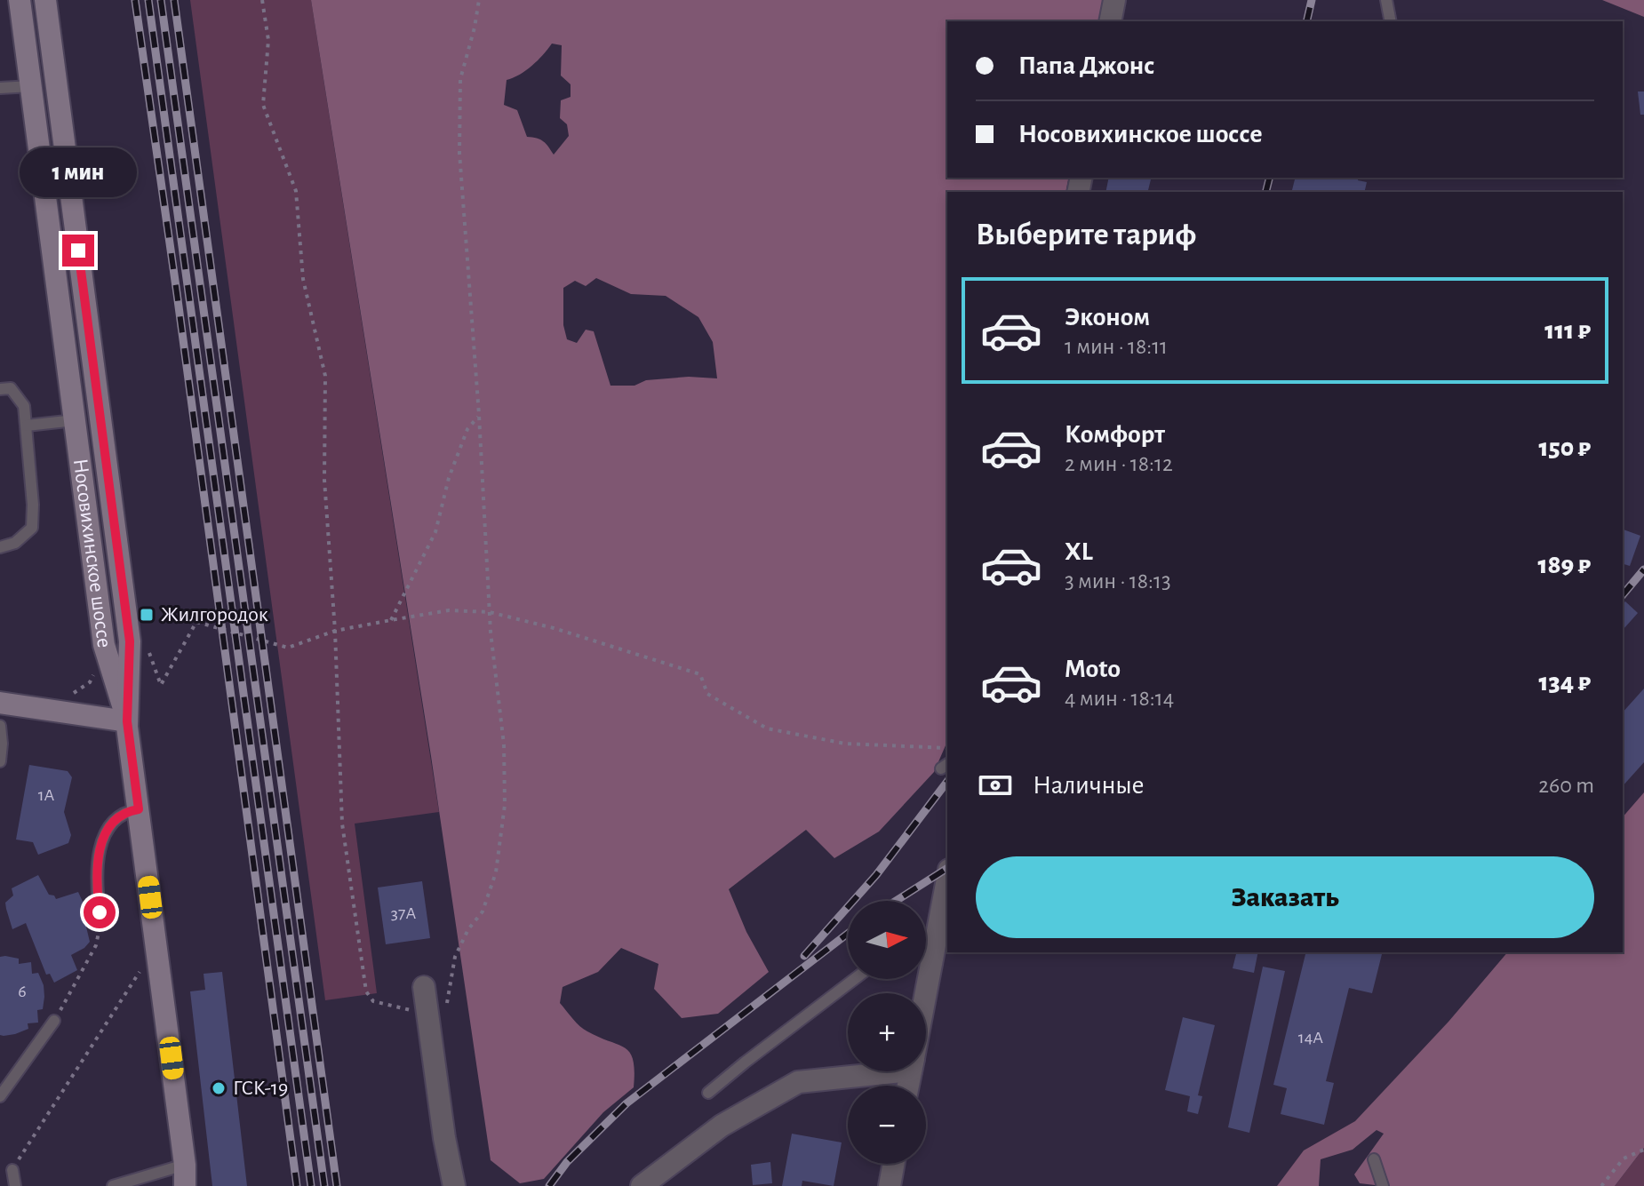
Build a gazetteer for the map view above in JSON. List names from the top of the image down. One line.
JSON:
{"streets":{"main road":["Носовихинское шоссе"]},"places":{"transit":["Жилгородок"],"other":["ГСК-19"]},"house_numbers":["1А","37А","6","14А"],"north":"right","page":{"banner":["Папа Джонс","Носовихинское шоссе"],"bubble":"1 мин","heading":"Выберите тариф","list":[{"name":"Эконом","note":"1 мин · 18:11","value":"111 ₽"},{"name":"Комфорт","note":"2 мин · 18:12","value":"150 ₽"},{"name":"XL","note":"3 мин · 18:13","value":"189 ₽"},{"name":"Moto","note":"4 мин · 18:14","value":"134 ₽"}],"pay":["Наличные","260 m"],"buttons":"Заказать","map_buttons":["+","−"]}}
